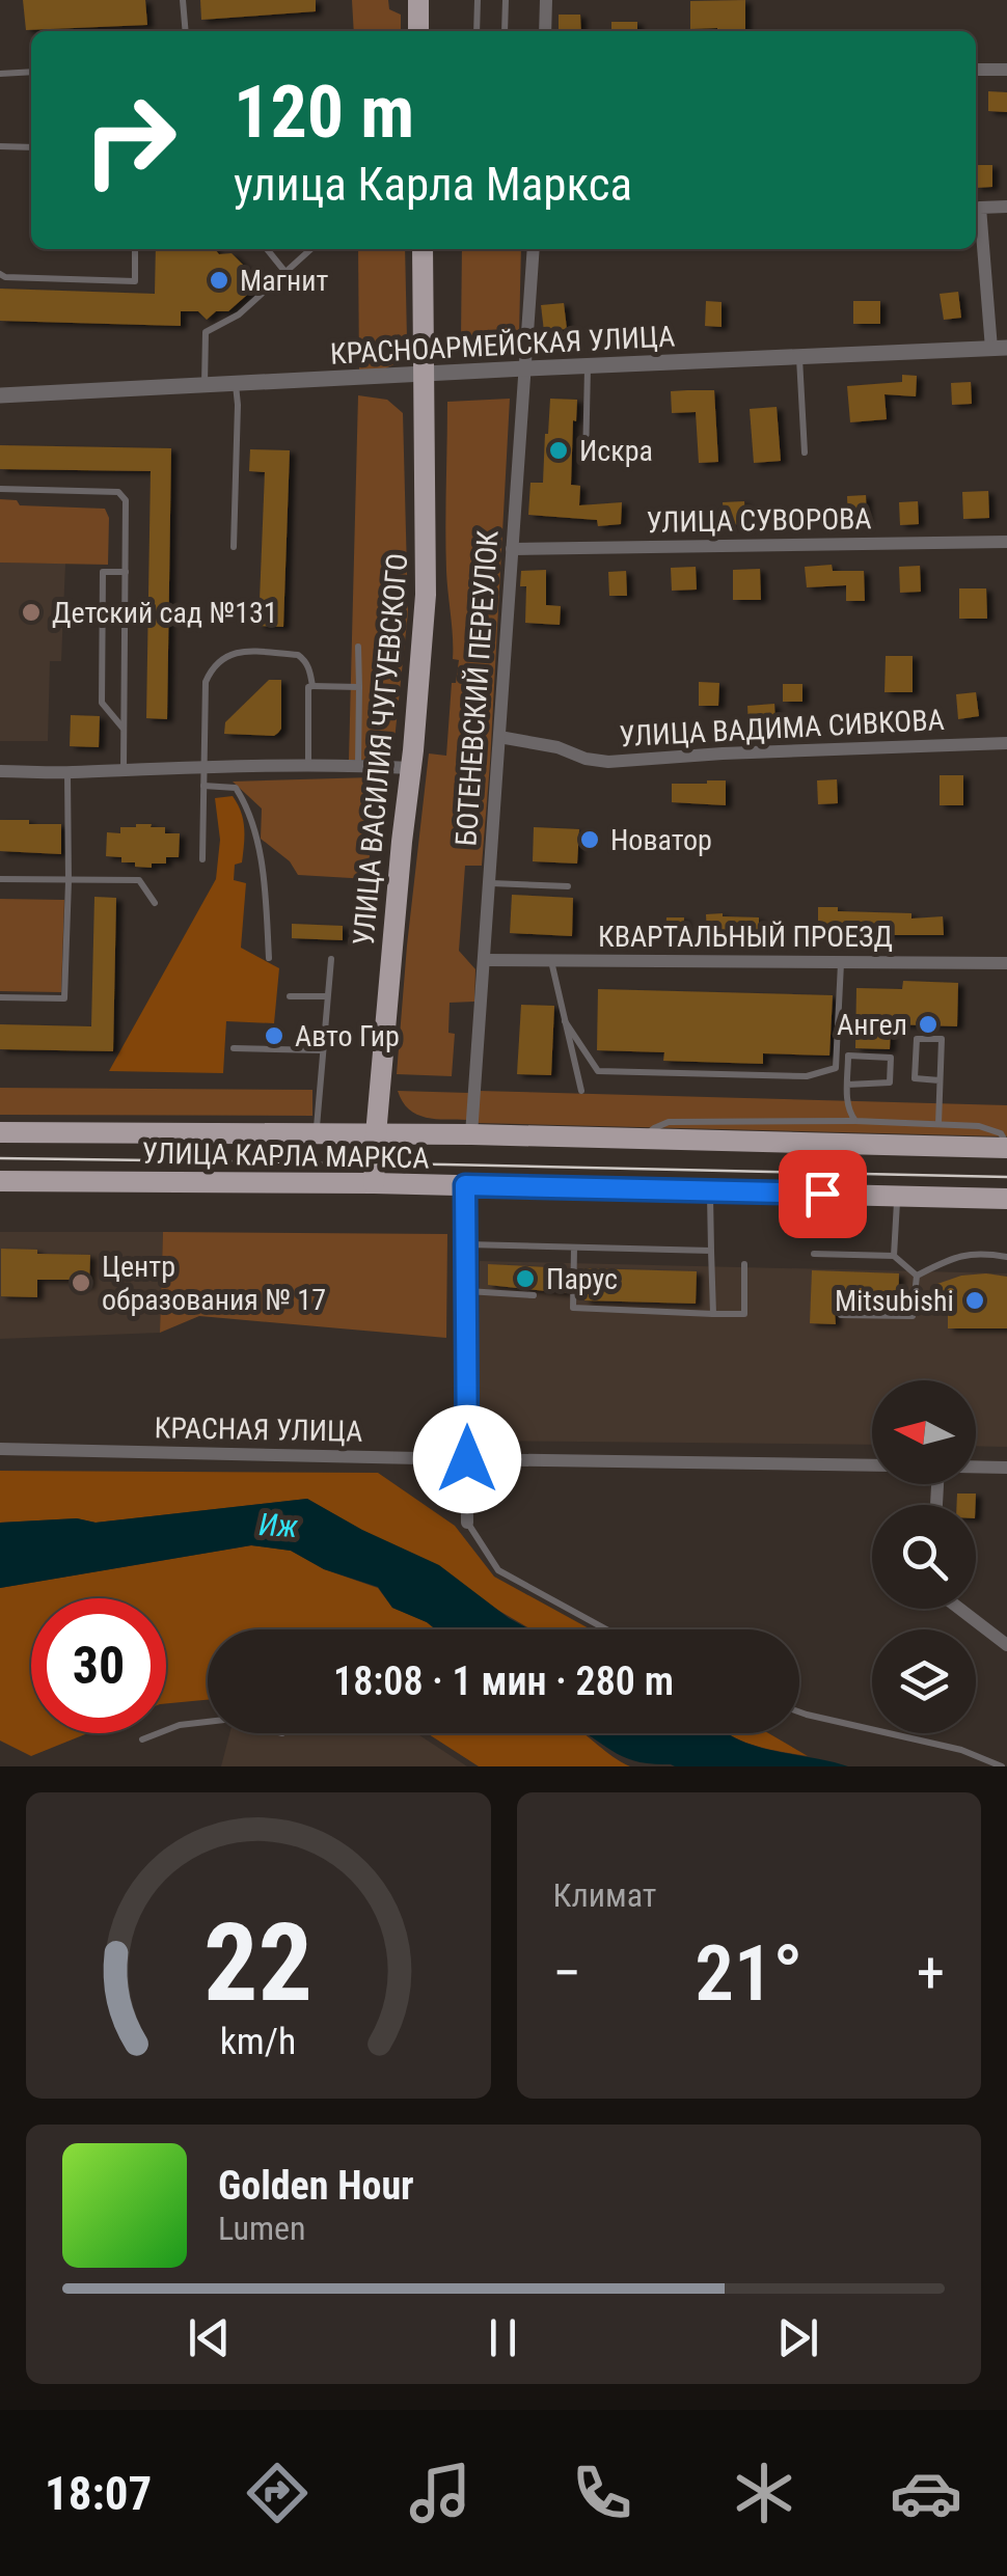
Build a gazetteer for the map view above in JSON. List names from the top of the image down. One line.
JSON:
{"streets":{"main road":["УЛИЦА ВАСИЛИЯ ЧУГУЕВСКОГО","УЛИЦА КАРЛА МАРКСА"],"street":["КРАСНОАРМЕЙСКАЯ УЛИЦА","УЛИЦА СУВОРОВА","БОТЕНЕВСКИЙ ПЕРЕУЛОК","УЛИЦА ВАДИМА СИВКОВА","КВАРТАЛЬНЫЙ ПРОЕЗД","КРАСНАЯ УЛИЦА"]},"crossings":[["КРАСНОАРМЕЙСКАЯ УЛИЦА","БОТЕНЕВСКИЙ ПЕРЕУЛОК"],["КРАСНОАРМЕЙСКАЯ УЛИЦА","УЛИЦА ВАСИЛИЯ ЧУГУЕВСКОГО"],["УЛИЦА СУВОРОВА","БОТЕНЕВСКИЙ ПЕРЕУЛОК"],["БОТЕНЕВСКИЙ ПЕРЕУЛОК","УЛИЦА ВАДИМА СИВКОВА"],["БОТЕНЕВСКИЙ ПЕРЕУЛОК","КВАРТАЛЬНЫЙ ПРОЕЗД"],["БОТЕНЕВСКИЙ ПЕРЕУЛОК","УЛИЦА КАРЛА МАРКСА"],["УЛИЦА ВАСИЛИЯ ЧУГУЕВСКОГО","УЛИЦА КАРЛА МАРКСА"]],"water":["Иж"],"places":["Магнит","Искра","Детский сад №131","Новатор","Ангел","Авто Гир","Парус","Центр образования № 17","Mitsubishi"],"north":"left","page":{"turn":["120 m","улица Карла Маркса"],"limit":"30","trip":"18:08 · 1 мин · 280 m","tile":"Климат","heat":["−","21°","+"],"song":["Golden Hour","Lumen"],"tabs":"18:07","gauge":["22","km/h"]}}
